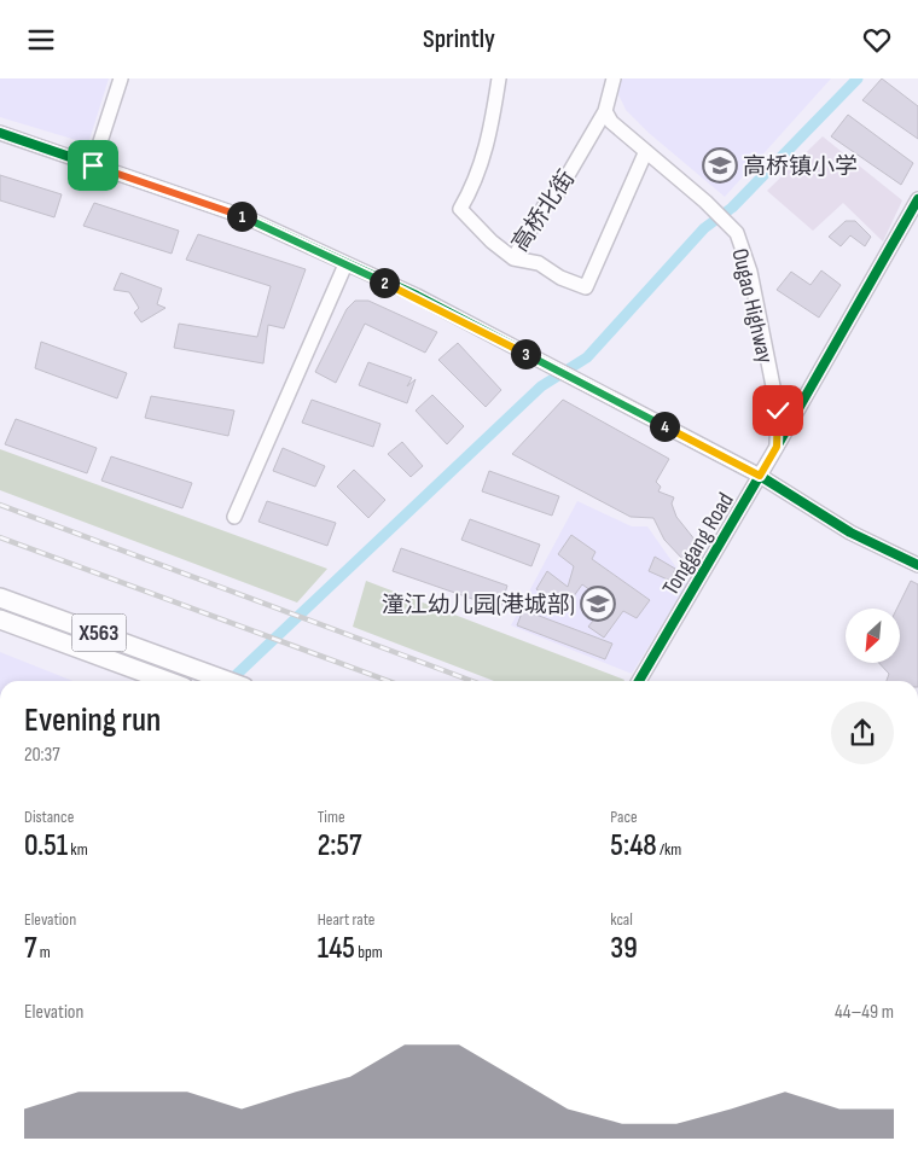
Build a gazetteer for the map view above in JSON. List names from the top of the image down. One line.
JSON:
{"streets":{"main road":["X563"],"street":["高桥北街","Ougao Highway","Tonggang Road"]},"crossings":[["高桥北街","Ougao Highway"],["Ougao Highway","Tonggang Road"]],"places":{"school or university":["高桥镇小学","潼江幼儿园(港城部)"]},"north":"bottom left","page":{"header":"Sprintly","pins":["1","2","3","4"],"heading":["Evening run","20:37"],"stats":[["Distance","0.51 km"],["Time","2:57"],["Pace","5:48 /km"],["Elevation","7 m"],["Heart rate","145 bpm"],["kcal","39"]],"chart":["Elevation","44–49 m"]}}
